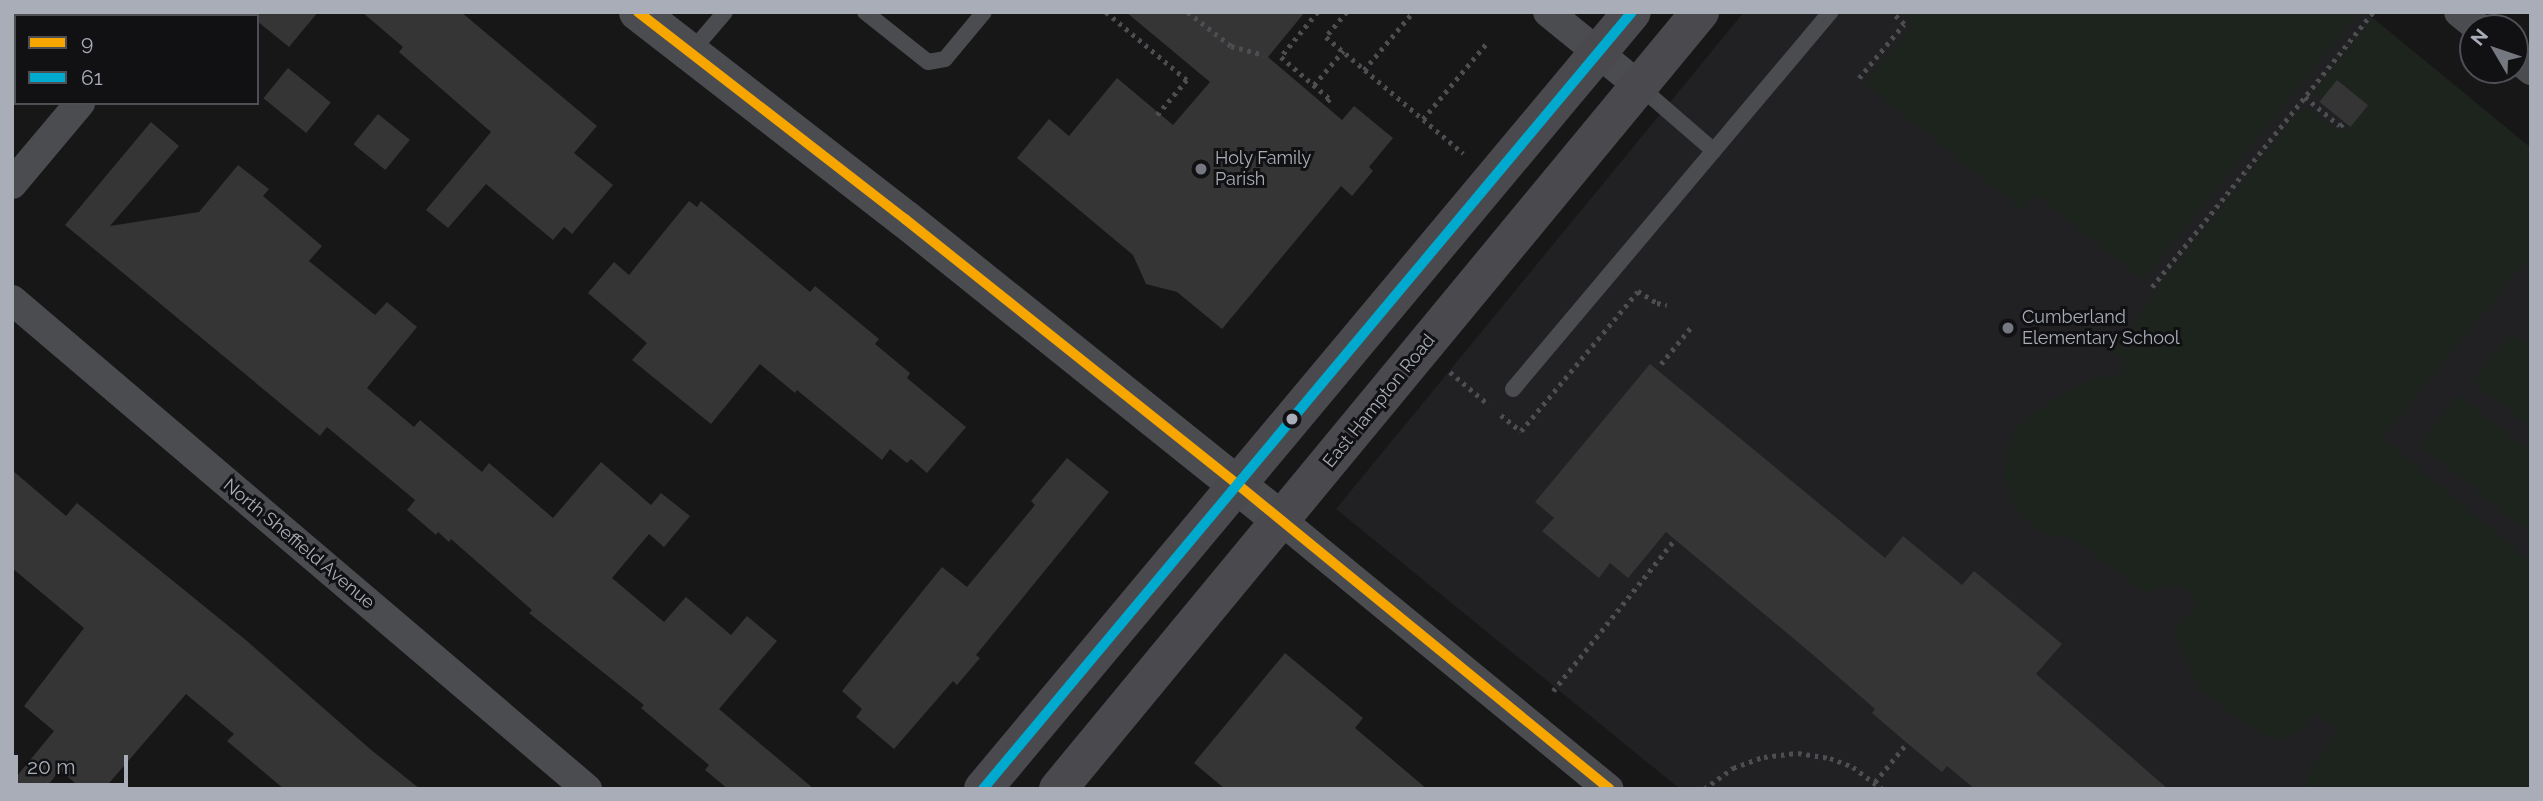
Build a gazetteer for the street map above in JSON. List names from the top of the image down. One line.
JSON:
{"streets":{"main road":["East Hampton Road"],"street":["North Sheffield Avenue"]},"places":["Holy Family Parish","Cumberland Elementary School"],"lines":["transit line 9","transit line 61"],"legend":["9","61"],"scale_bar":"20 m","north":"top left"}
